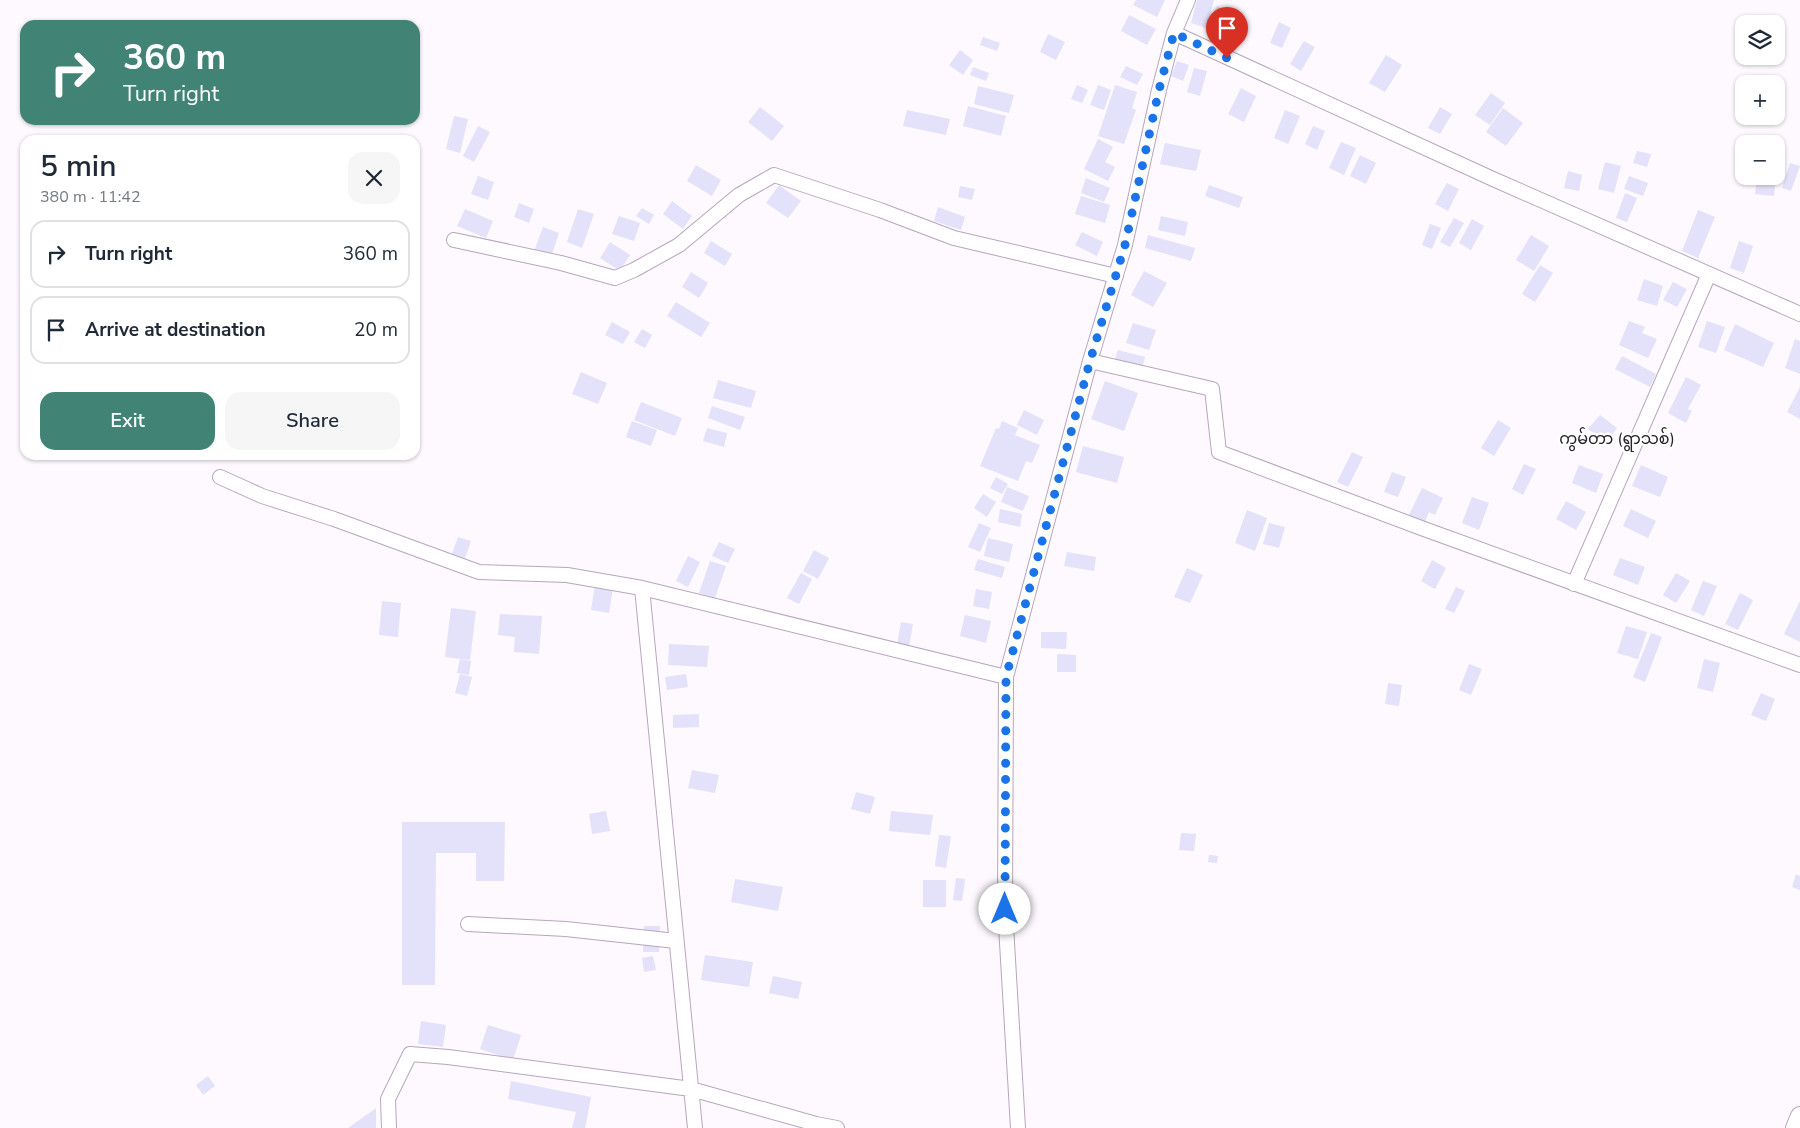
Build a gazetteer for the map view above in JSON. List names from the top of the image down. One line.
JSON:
{"districts":["ကွမ်တာ (ရွာသစ်)"],"page":{"map_buttons":["+","−"],"turn":["360 m","Turn right"],"heading":["5 min","380 m · 11:42"],"list":[{"name":"Turn right","value":"360 m"},{"name":"Arrive at destination","value":"20 m"}],"buttons":["Exit","Share"]}}
